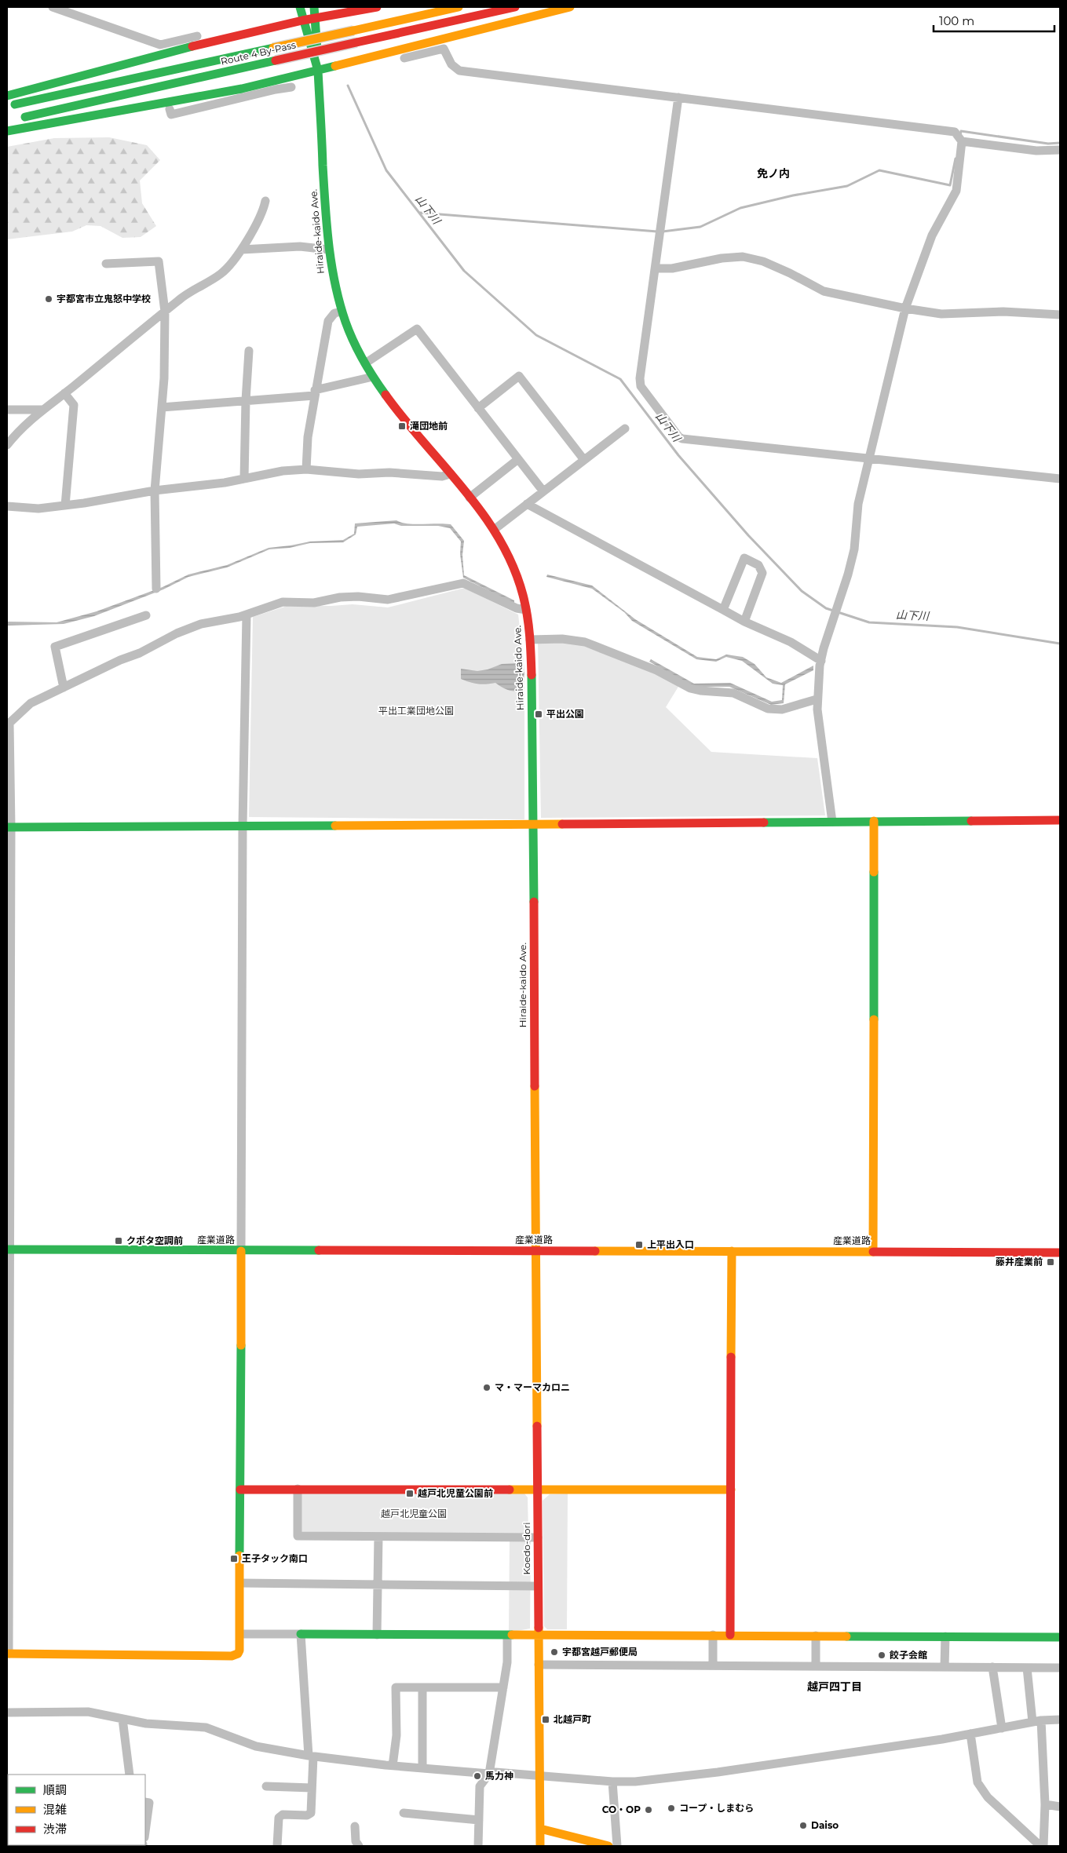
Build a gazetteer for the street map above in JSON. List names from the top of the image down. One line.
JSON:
{"streets":{"main road":["Route 4 By-Pass","Hiraide-kaido Ave.","産業道路","Koedo-dori"]},"crossings":[["Hiraide-kaido Ave.","産業道路"],["Hiraide-kaido Ave.","Koedo-dori"],["産業道路","Koedo-dori"]],"districts":["免ノ内","越戸四丁目"],"water":["山下川"],"parks":["平出工業団地公園","越戸北児童公園"],"places":{"other":["宇都宮市立鬼怒中学校","マ・マーマカロニ","宇都宮越戸郵便局","餃子会館","馬力神","コープ・しまむら","CO・OP","Daiso"],"transit":["滝団地前","平出公園","クボタ空調前","上平出入口","藤井産業前","越戸北児童公園前","王子タック南口","北越戸町"]},"legend":["順調","混雑","渋滞"],"scale_bar":"100 m"}
